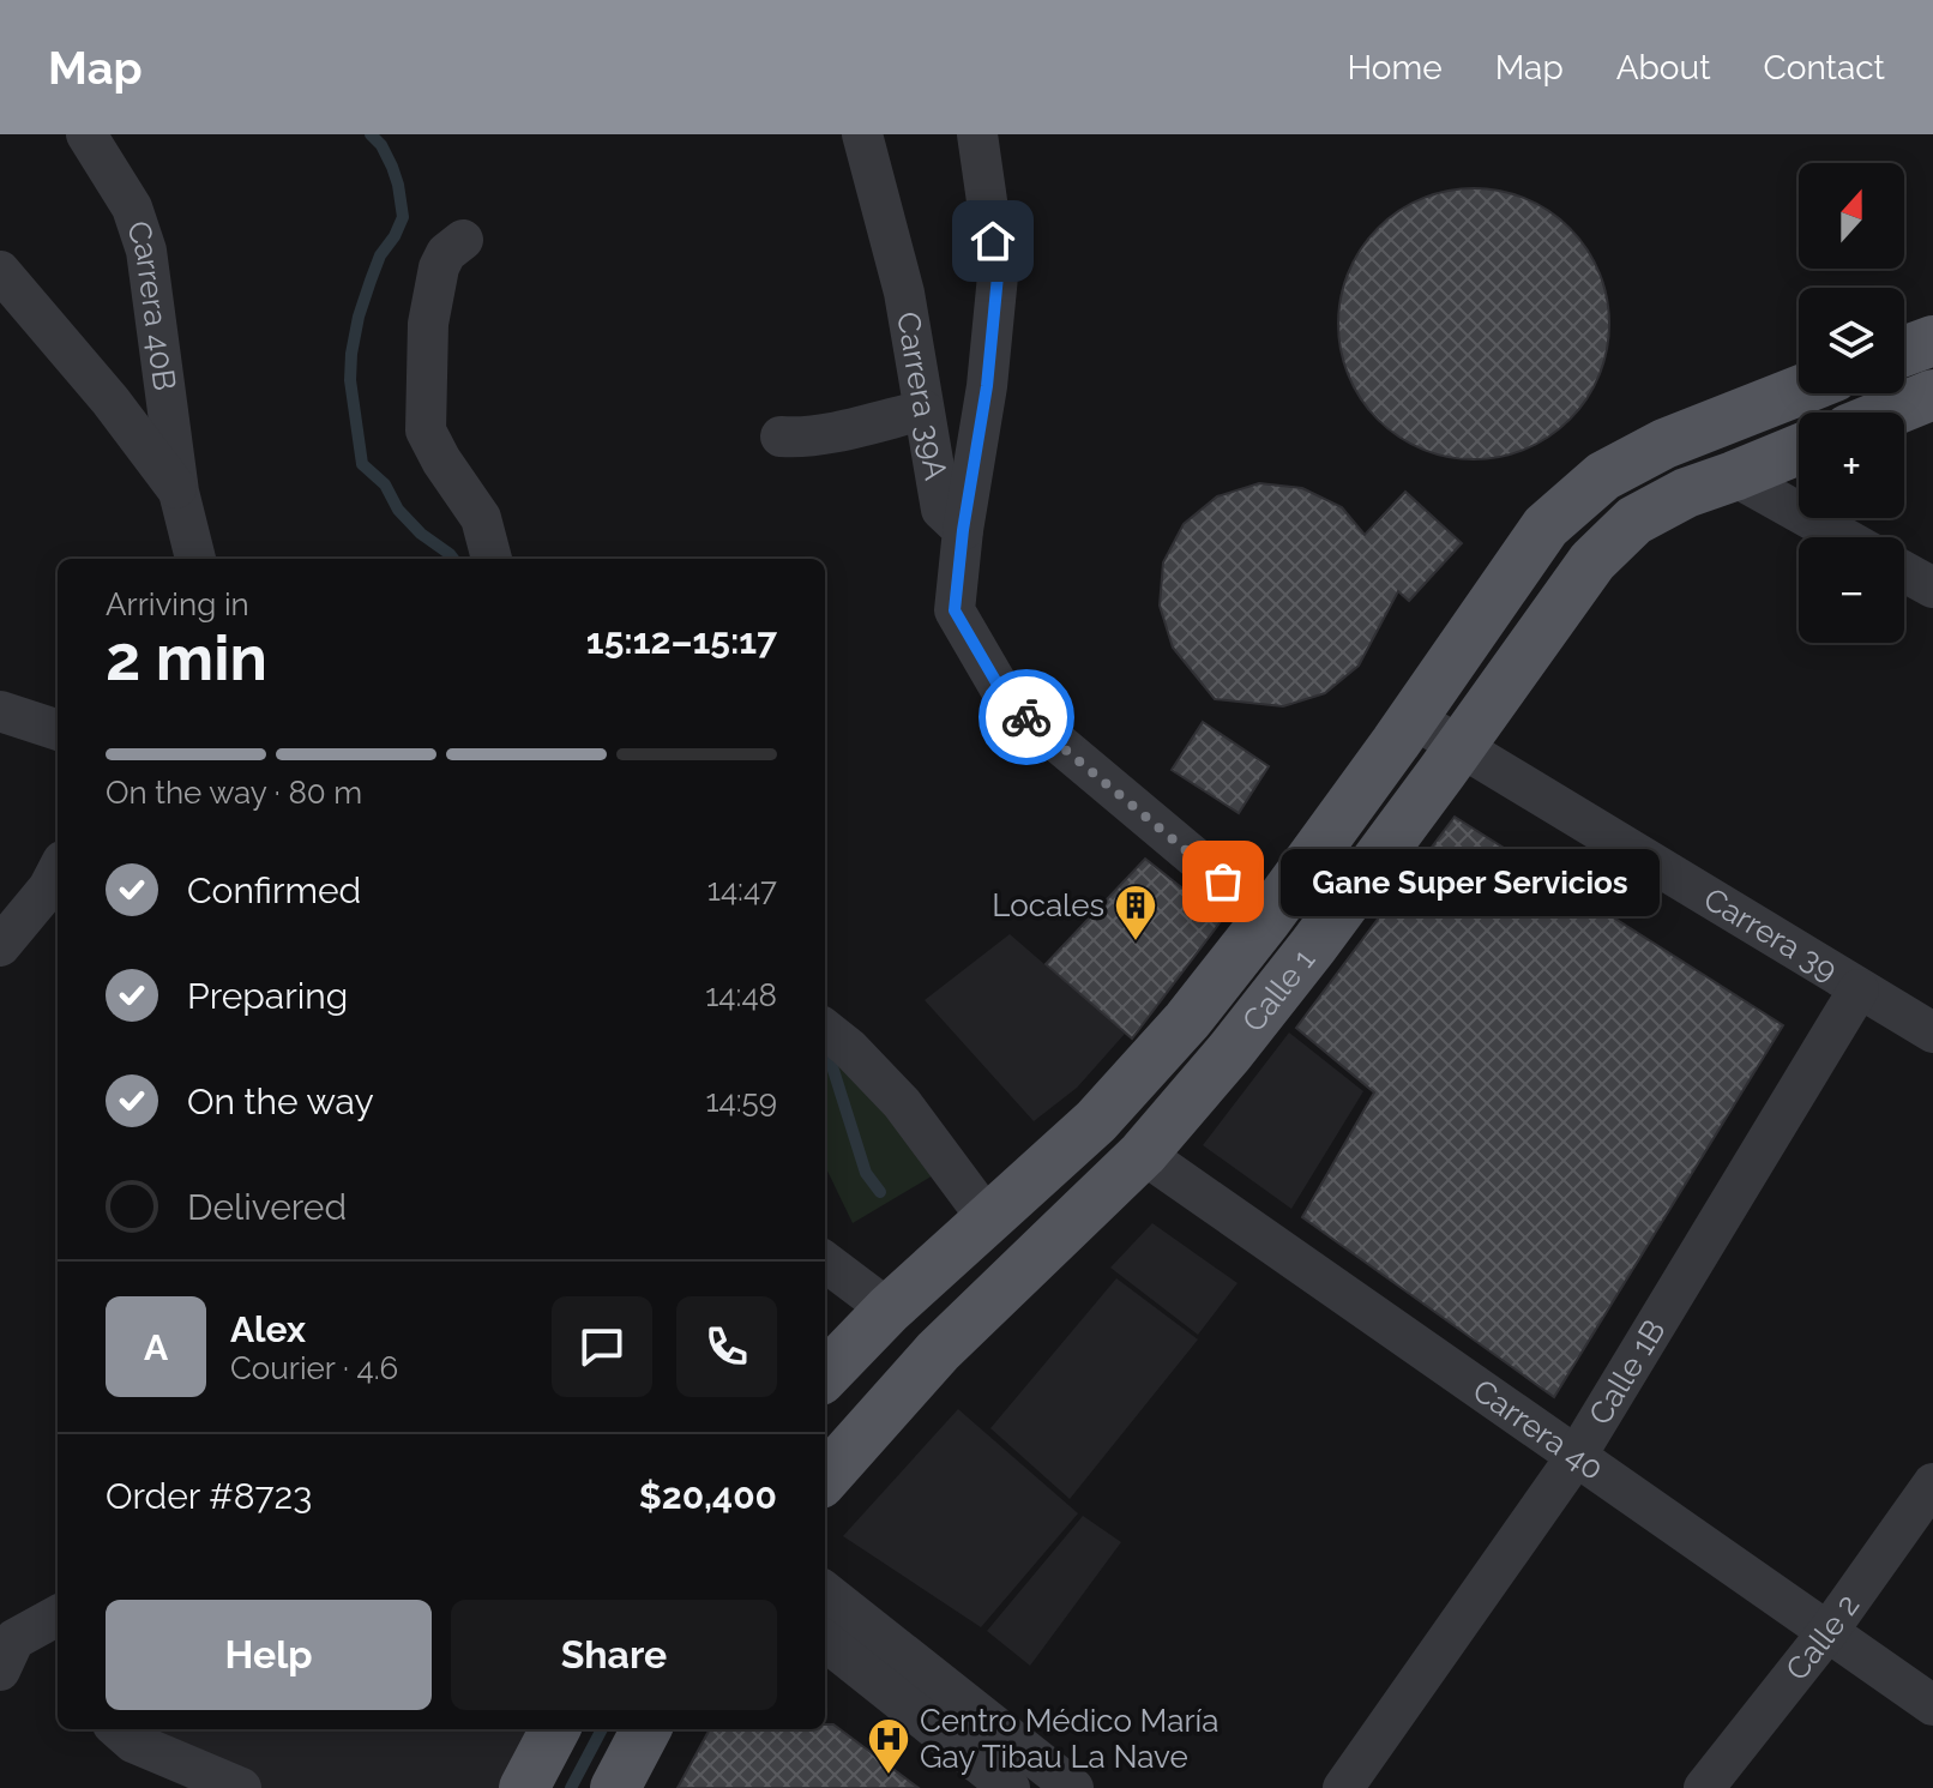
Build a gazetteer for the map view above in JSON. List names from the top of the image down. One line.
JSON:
{"streets":{"main road":["Calle 1"],"street":["Carrera 40B","Carrera 39A","Carrera 39","Calle 1B","Carrera 40","Calle 2"]},"crossings":[["Carrera 39","Calle 1"],["Carrera 39","Calle 1B"],["Calle 1","Carrera 40"],["Calle 1B","Carrera 40"],["Carrera 40","Calle 2"]],"places":{"other":["Gane Super Servicios"],"building":["Locales"],"hospital":["Centro Médico María Gay Tibau La Nave"]},"north":"top","page":{"header":"Map","nav":["Home","Map","About","Contact"],"map_buttons":["+","−"],"heading":["2 min","Arriving in","15:12–15:17"],"panel":["Alex","Courier · 4.6","Order #8723","$20,400"],"bar":"On the way · 80 m","list":[["Confirmed","14:47"],["Preparing","14:48"],["On the way","14:59"],"Delivered"],"bubble":"Gane Super Servicios","round":"A","buttons":["Help","Share"]}}
